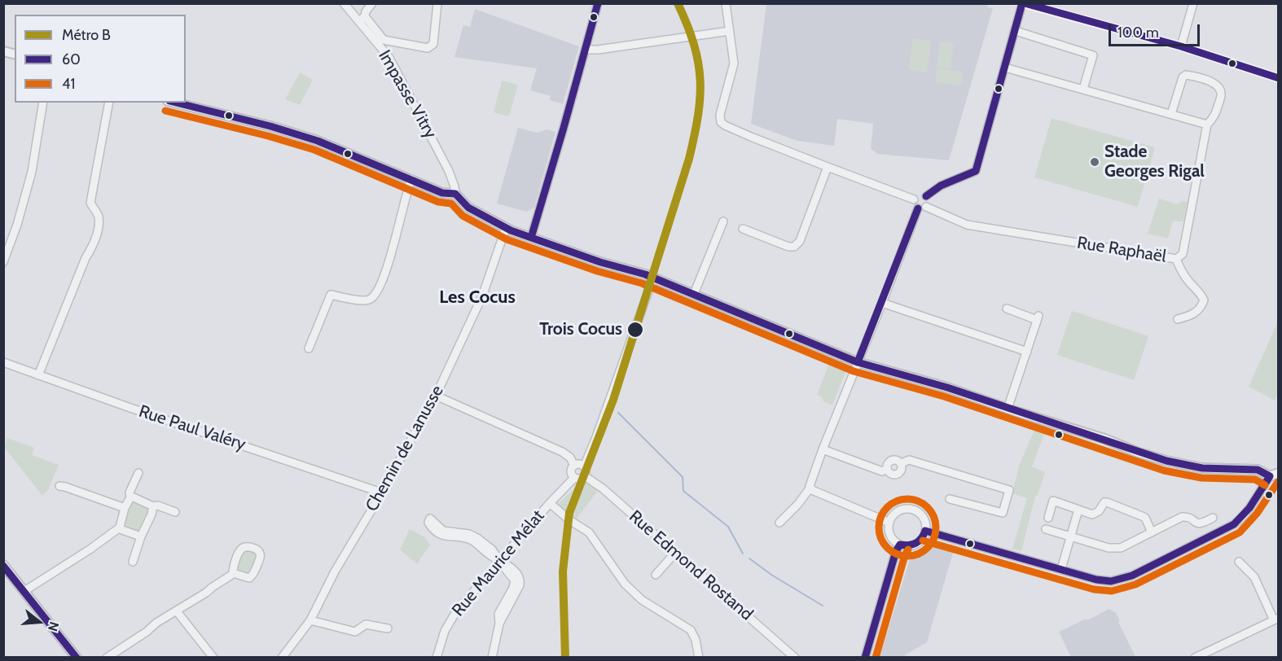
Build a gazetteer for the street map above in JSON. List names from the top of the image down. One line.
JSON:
{"streets":{"street":["Impasse Vitry","Rue Raphaël","Rue Paul Valéry","Chemin de Lanusse","Rue Maurice Mélat","Rue Edmond Rostand"]},"crossings":[["Rue Paul Valéry","Chemin de Lanusse"],["Rue Maurice Mélat","Rue Edmond Rostand"]],"districts":["Les Cocus"],"places":["Stade Georges Rigal","Trois Cocus"],"lines":["metro line B","transit line 60","transit line 41"],"legend":["Métro B","60","41"],"scale_bar":"100 m","north":"right"}
